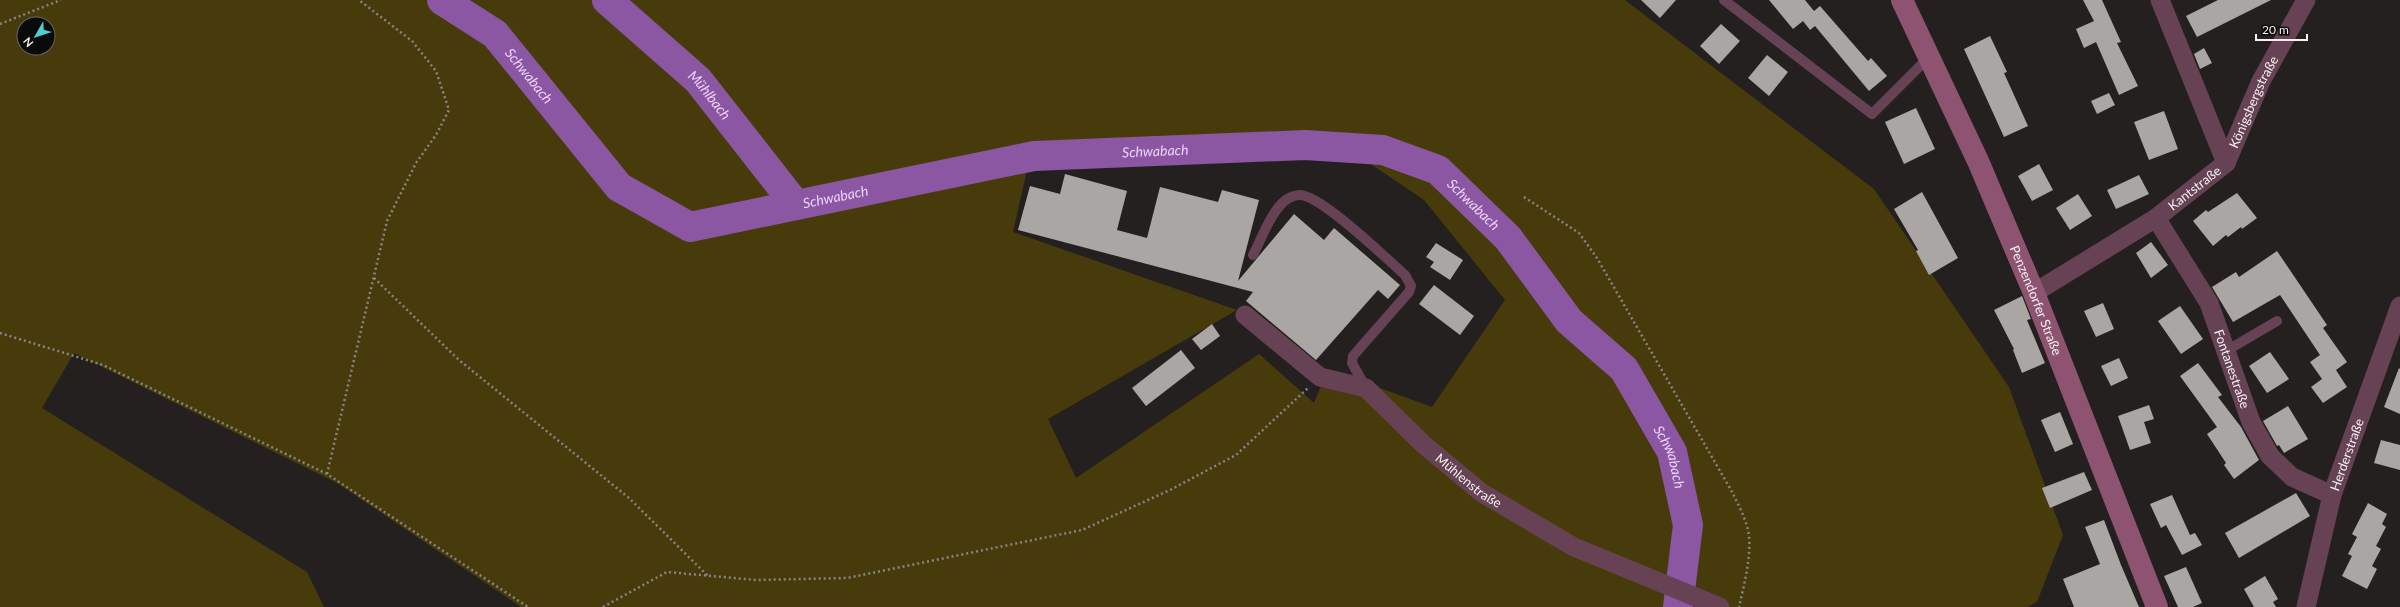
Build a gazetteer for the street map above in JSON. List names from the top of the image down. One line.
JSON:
{"streets":{"main road":["Penzendorfer Straße"],"street":["Königsbergstraße","Kantstraße","Fontanestraße","Herderstraße","Mühlenstraße"]},"crossings":[["Königsbergstraße","Kantstraße"],["Kantstraße","Penzendorfer Straße"],["Kantstraße","Fontanestraße"],["Fontanestraße","Herderstraße"]],"water":["Schwabach","Mühlbach"],"scale_bar":"20 m","north":"bottom left"}
